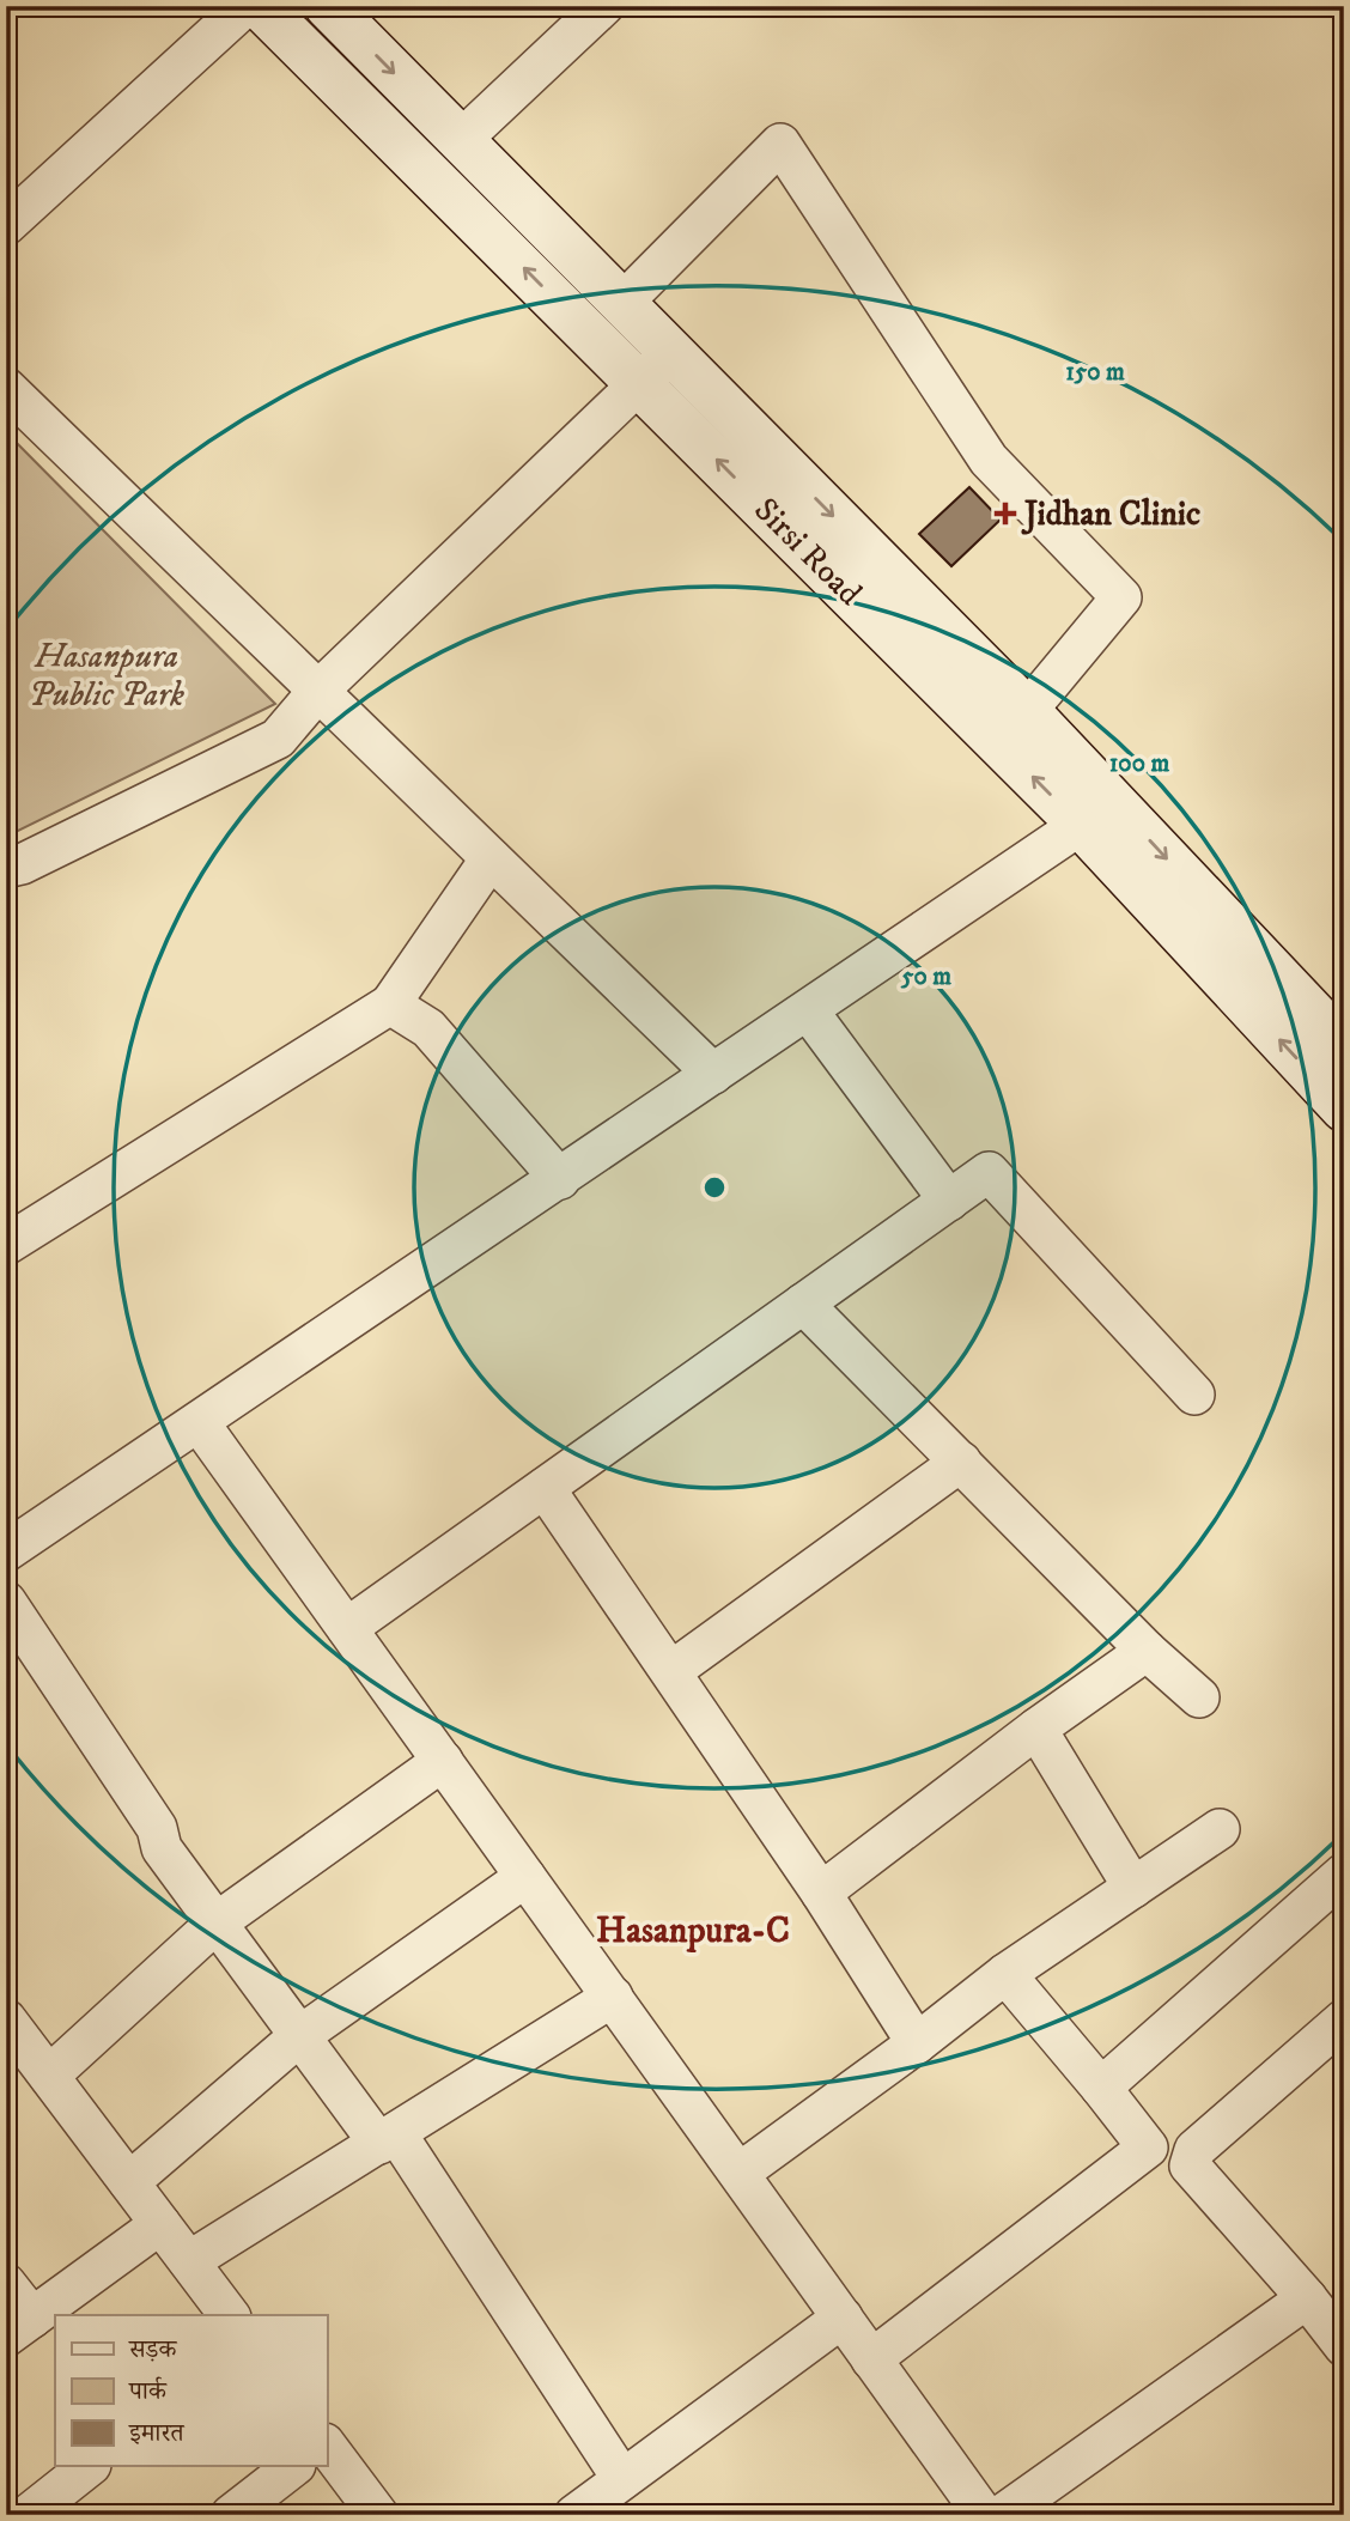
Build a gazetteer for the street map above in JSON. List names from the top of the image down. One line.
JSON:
{"streets":{"street":["Sirsi Road"]},"districts":["Hasanpura-C"],"parks":["Hasanpura Public Park"],"places":{"health":["Jidhan Clinic"]},"legend":["सड़क","पार्क","इमारत"],"rings":["150 m","100 m","50 m"]}
